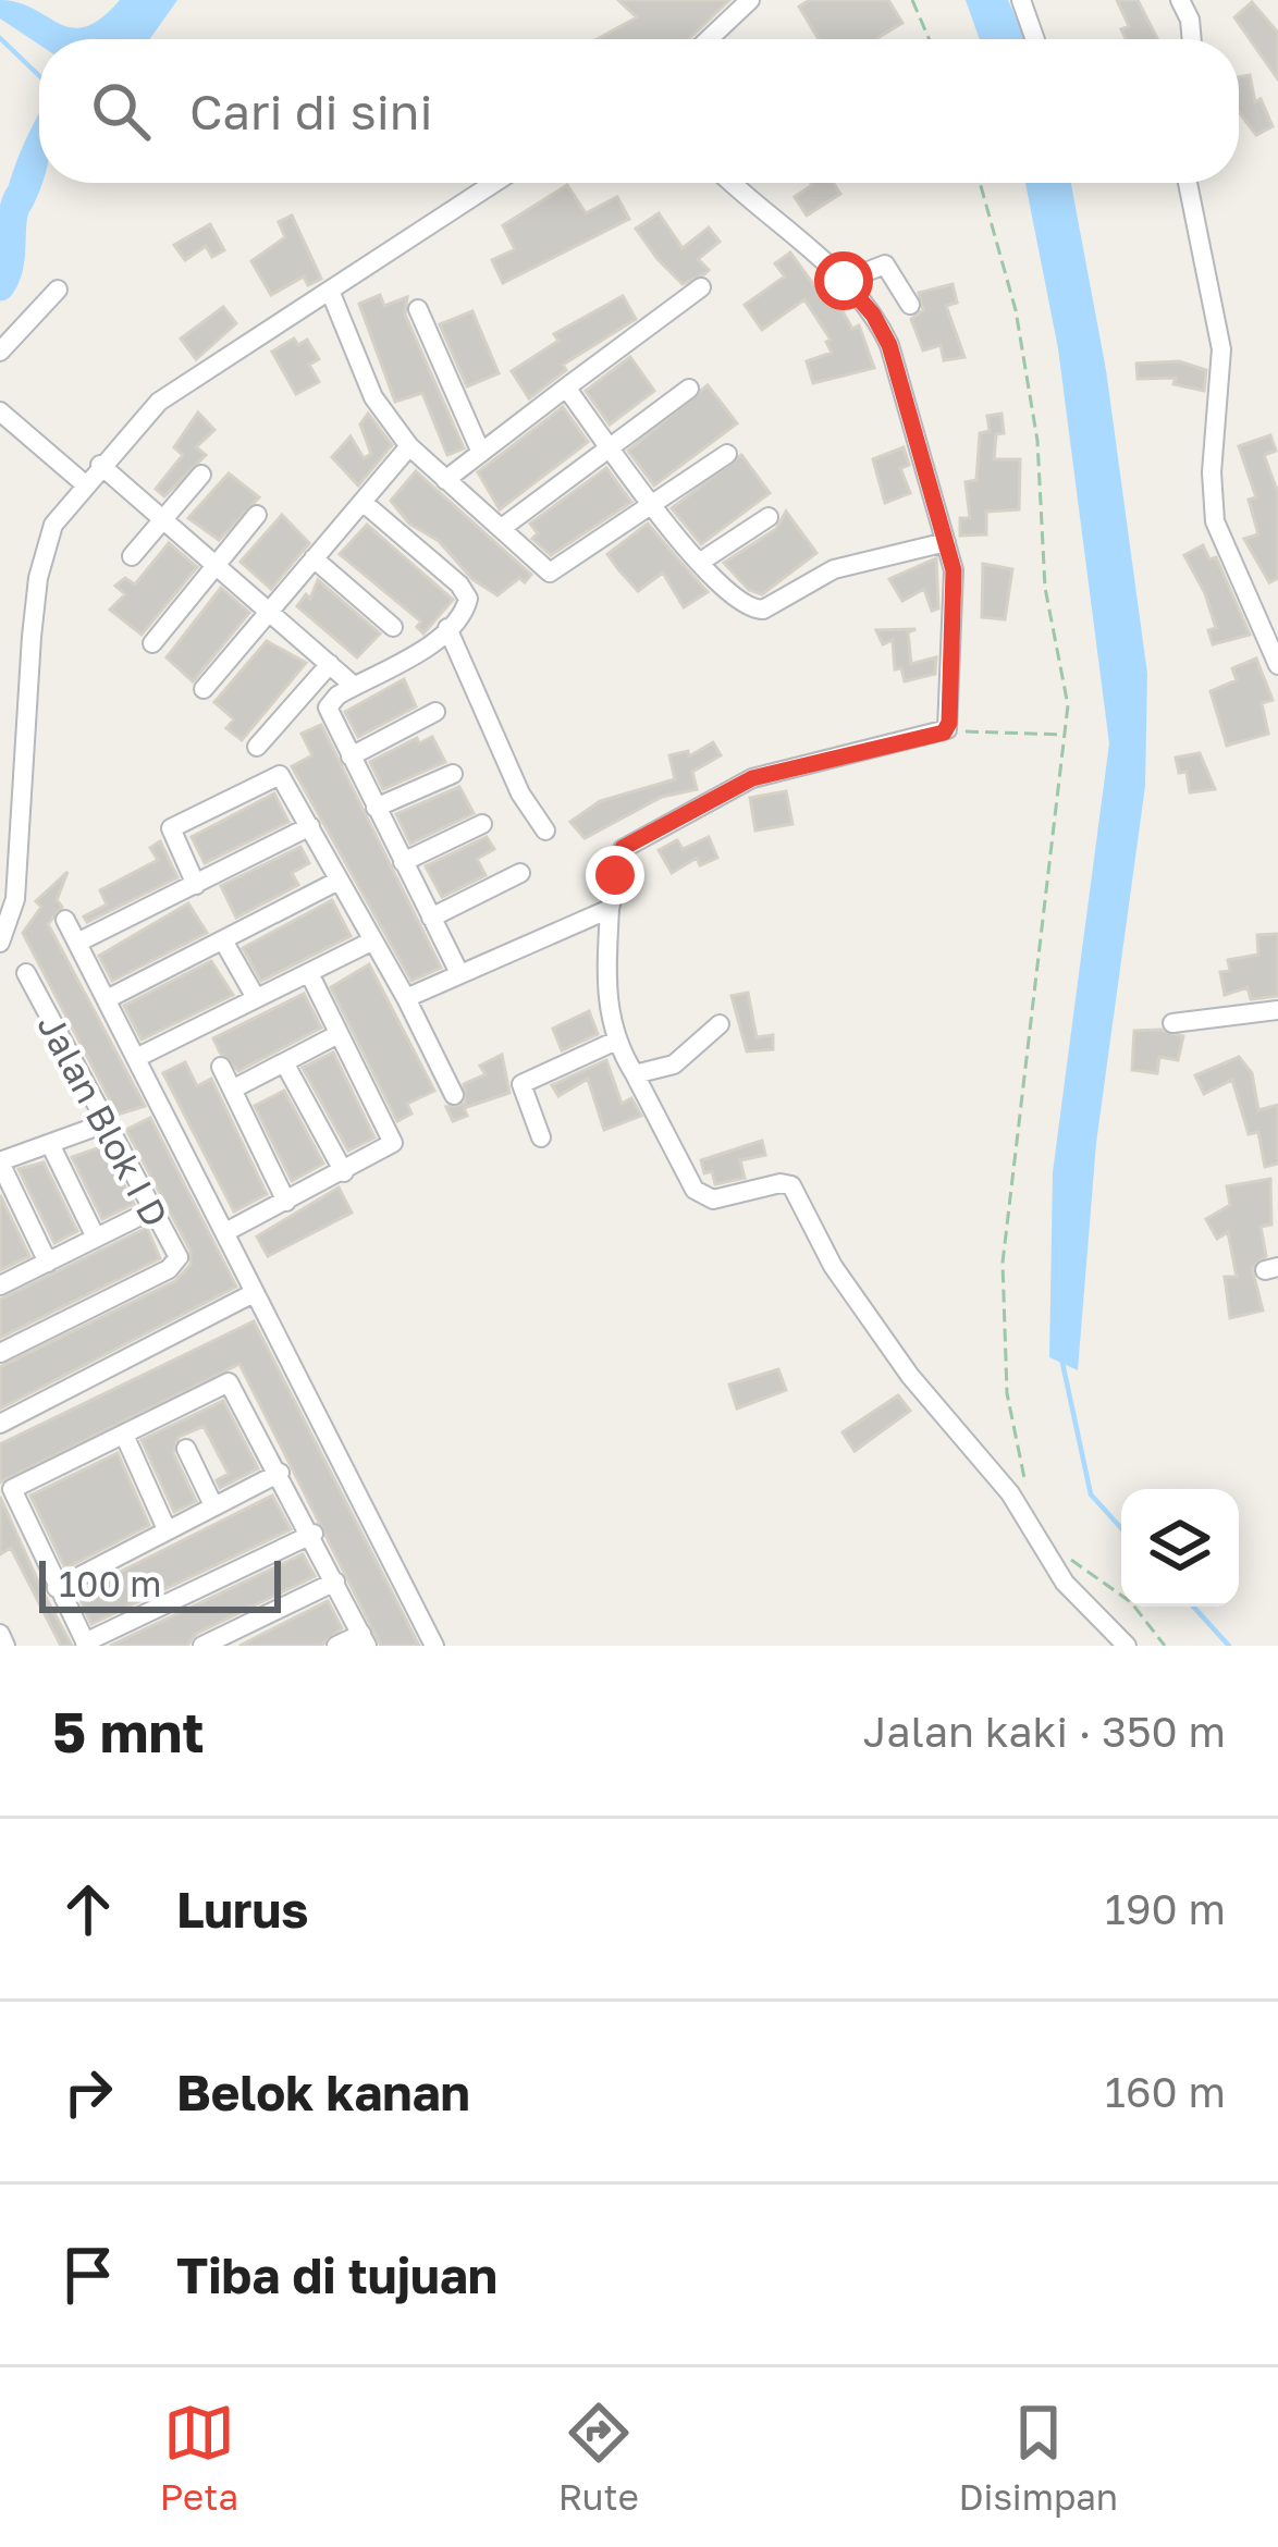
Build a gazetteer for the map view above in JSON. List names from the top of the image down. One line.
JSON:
{"streets":{"street":["Jalan Blok I D"]},"scale_bar":"100 m","page":{"search":"Cari di sini","scale":"100 m","heading":["5 mnt","Jalan kaki · 350 m"],"list":[["Lurus","190 m"],["Belok kanan","160 m"],"Tiba di tujuan"],"nav":["Peta","Rute","Disimpan"]}}
